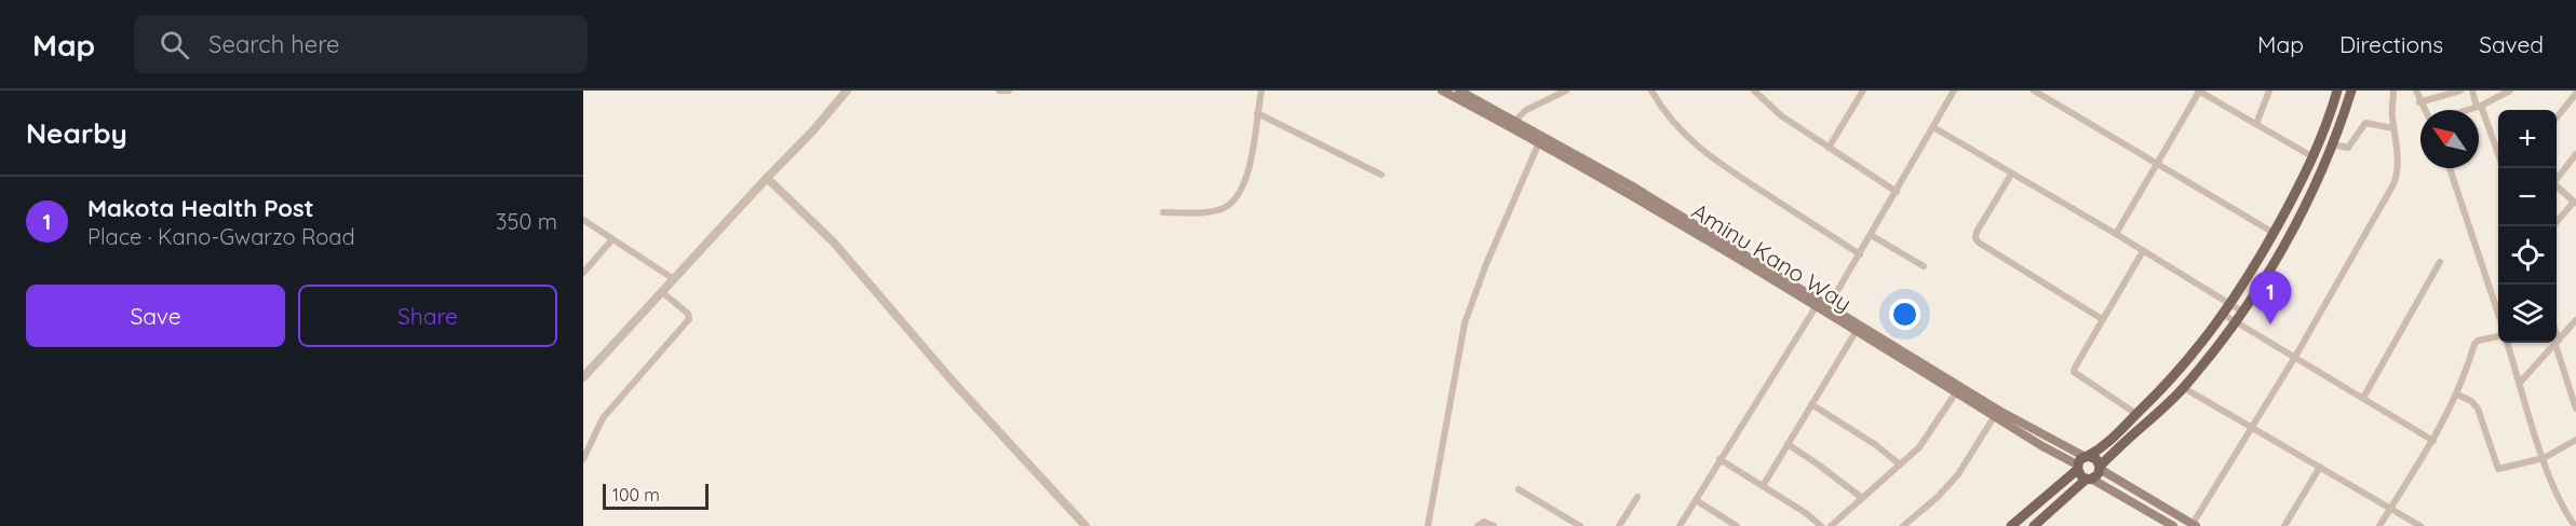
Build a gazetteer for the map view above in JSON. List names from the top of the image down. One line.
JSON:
{"streets":{"main road":["Aminu Kano Way"]},"scale_bar":"100 m","north":"top left","page":{"header":"Map","search":"Search here","nav":["Map","Directions","Saved"],"heading":"Nearby","map_buttons":["+","−"],"list":[{"mark":"1","name":"Makota Health Post","note":"Place · Kano-Gwarzo Road","value":"350 m"}],"buttons":["Save","Share"],"pins":"1","scale":"100 m"}}
